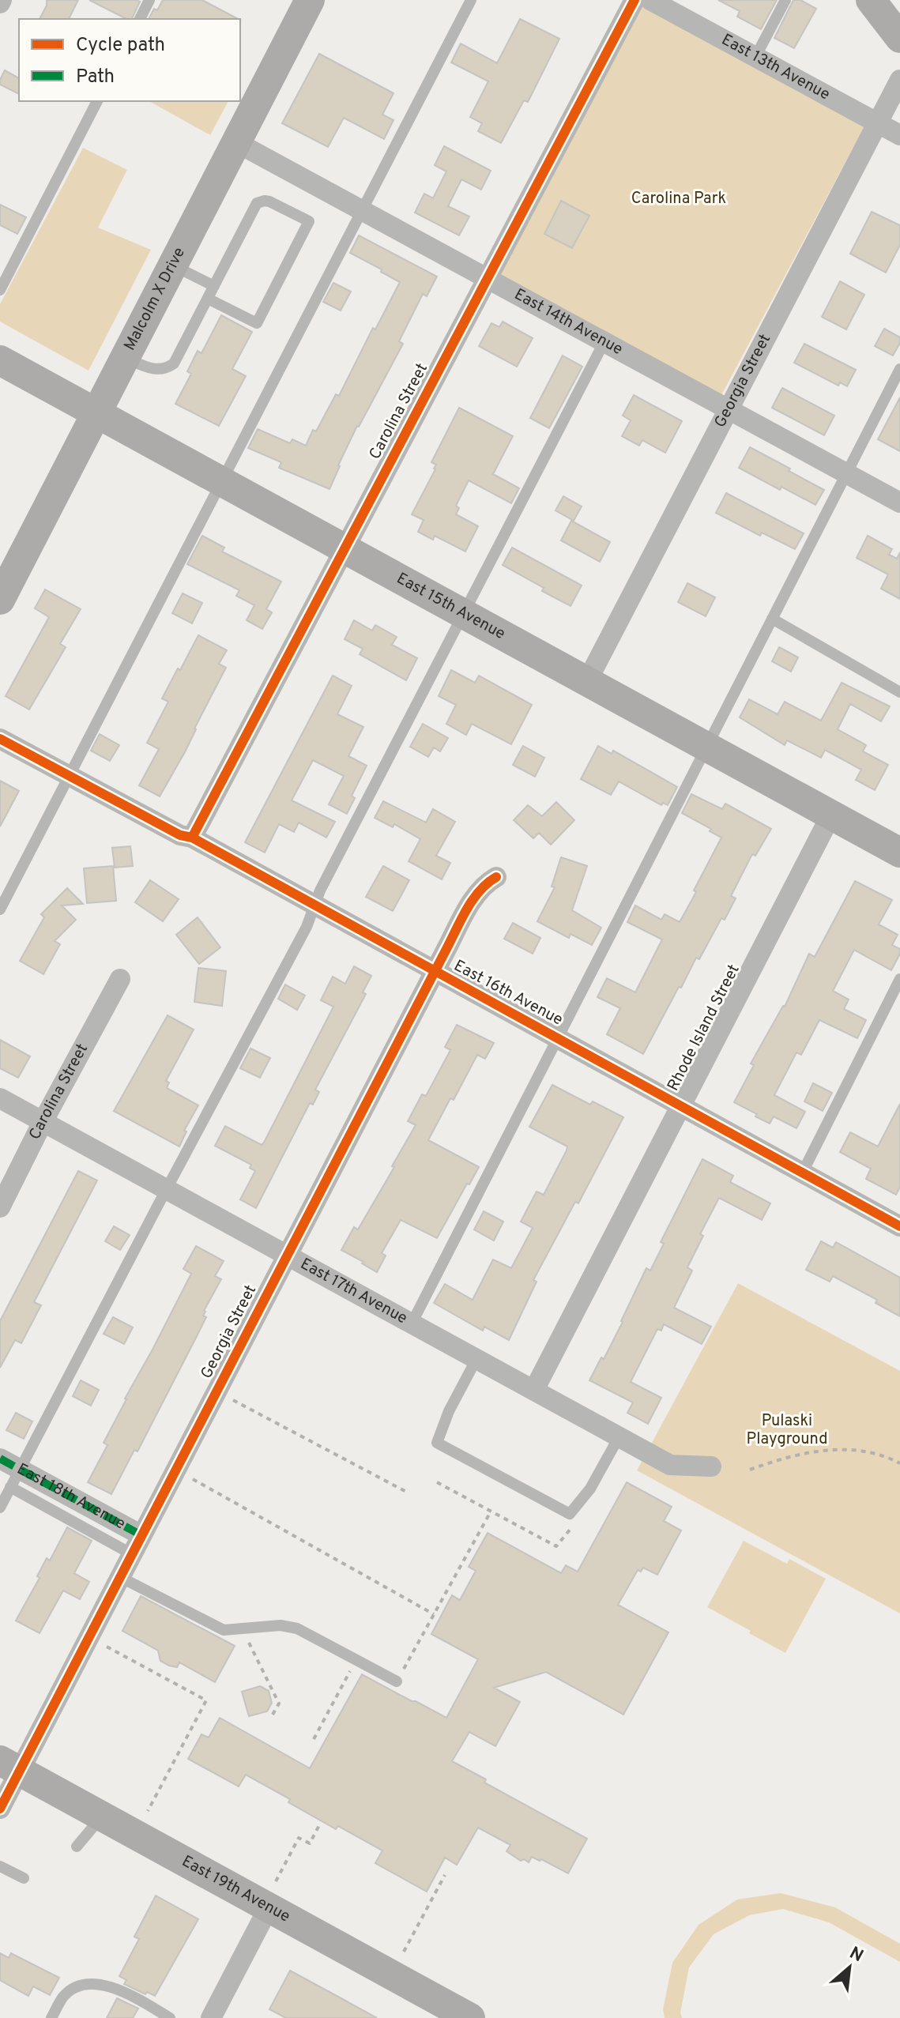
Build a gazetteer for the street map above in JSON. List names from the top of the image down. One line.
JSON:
{"streets":{"street":["East 13th Avenue","Malcolm X Drive","East 14th Avenue","Georgia Street","Carolina Street","East 15th Avenue","East 16th Avenue","Rhode Island Street","East 17th Avenue","East 18th Avenue","East 19th Avenue"]},"crossings":[["East 13th Avenue","Georgia Street"],["Malcolm X Drive","East 14th Avenue"],["Malcolm X Drive","East 15th Avenue"],["East 14th Avenue","Georgia Street"],["East 14th Avenue","Carolina Street"],["Georgia Street","East 15th Avenue"],["Georgia Street","East 16th Avenue"],["Georgia Street","East 17th Avenue"],["Georgia Street","East 18th Avenue"],["Georgia Street","East 19th Avenue"],["Carolina Street","East 15th Avenue"],["Carolina Street","East 16th Avenue"],["Carolina Street","East 17th Avenue"],["East 15th Avenue","Rhode Island Street"],["East 16th Avenue","Rhode Island Street"],["Rhode Island Street","East 17th Avenue"]],"parks":["Carolina Park","Pulaski Playground"],"legend":["Cycle path","Path"],"north":"top right"}
